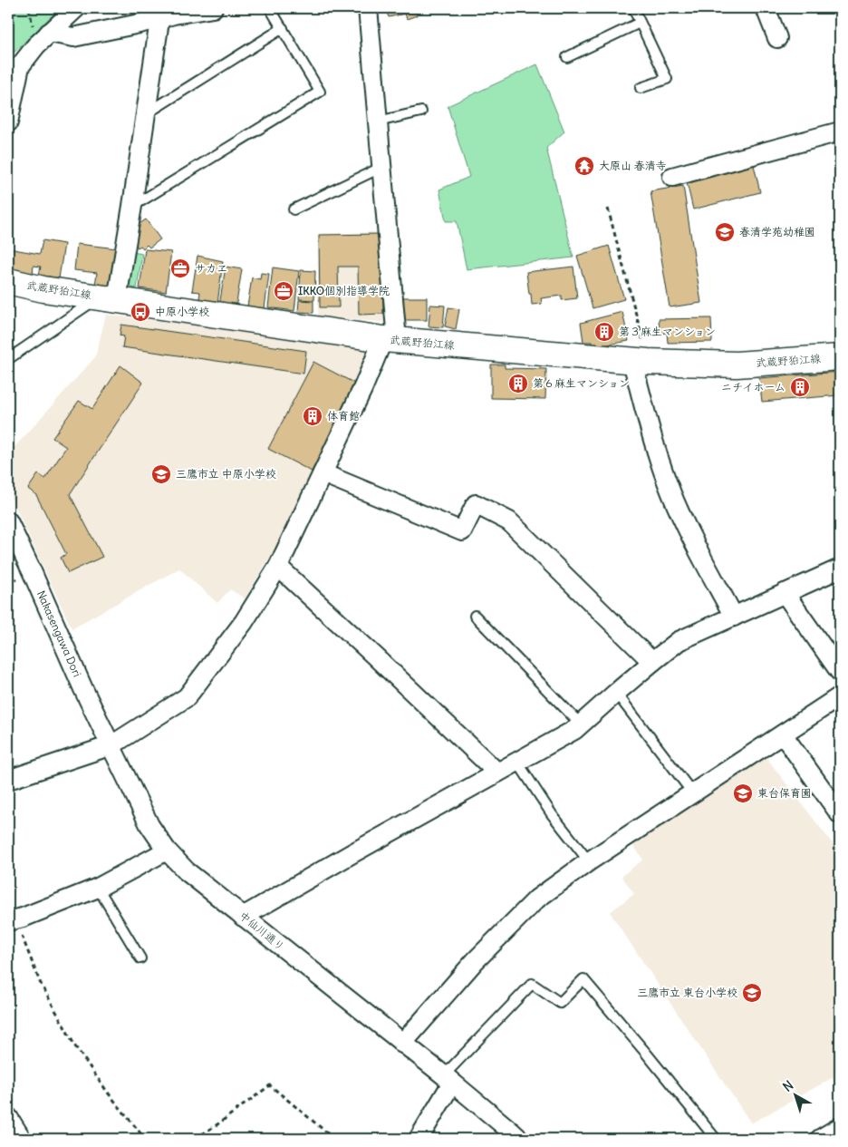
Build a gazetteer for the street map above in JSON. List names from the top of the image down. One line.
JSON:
{"streets":{"main road":["武蔵野狛江線"],"street":["Nakasengawa Dori","中仙川通り"]},"crossings":[["Nakasengawa Dori","中仙川通り"]],"places":{"temple":["大原山 春清寺"],"school or university":["春清学苑幼稚園","三鷹市立 中原小学校","東台保育園","三鷹市立 東台小学校"],"office":["サカヱ","IKKO個別指導学院"],"bus stop":["中原小学校"],"building":["第３麻生マンション","第６麻生マンション","ニチイホーム","体育館"]},"north":"top left"}
